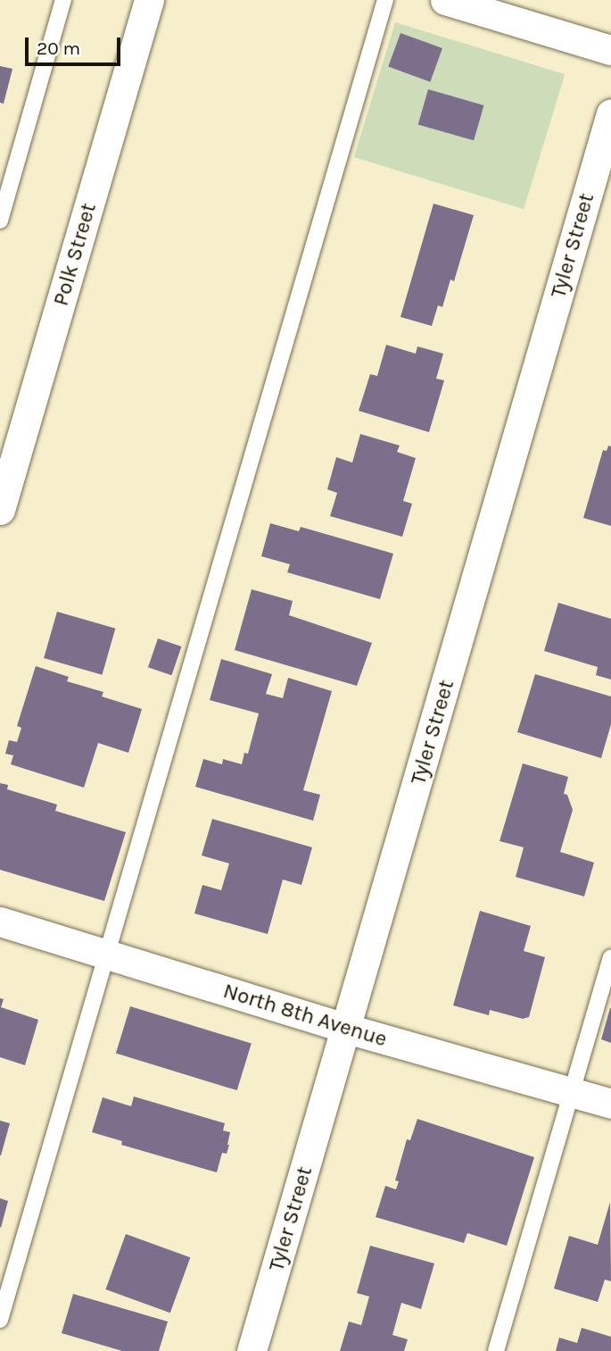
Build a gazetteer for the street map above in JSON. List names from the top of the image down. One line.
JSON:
{"streets":{"street":["Tyler Street","Polk Street","North 8th Avenue"]},"crossings":[["Tyler Street","North 8th Avenue"]],"scale_bar":"20 m"}
